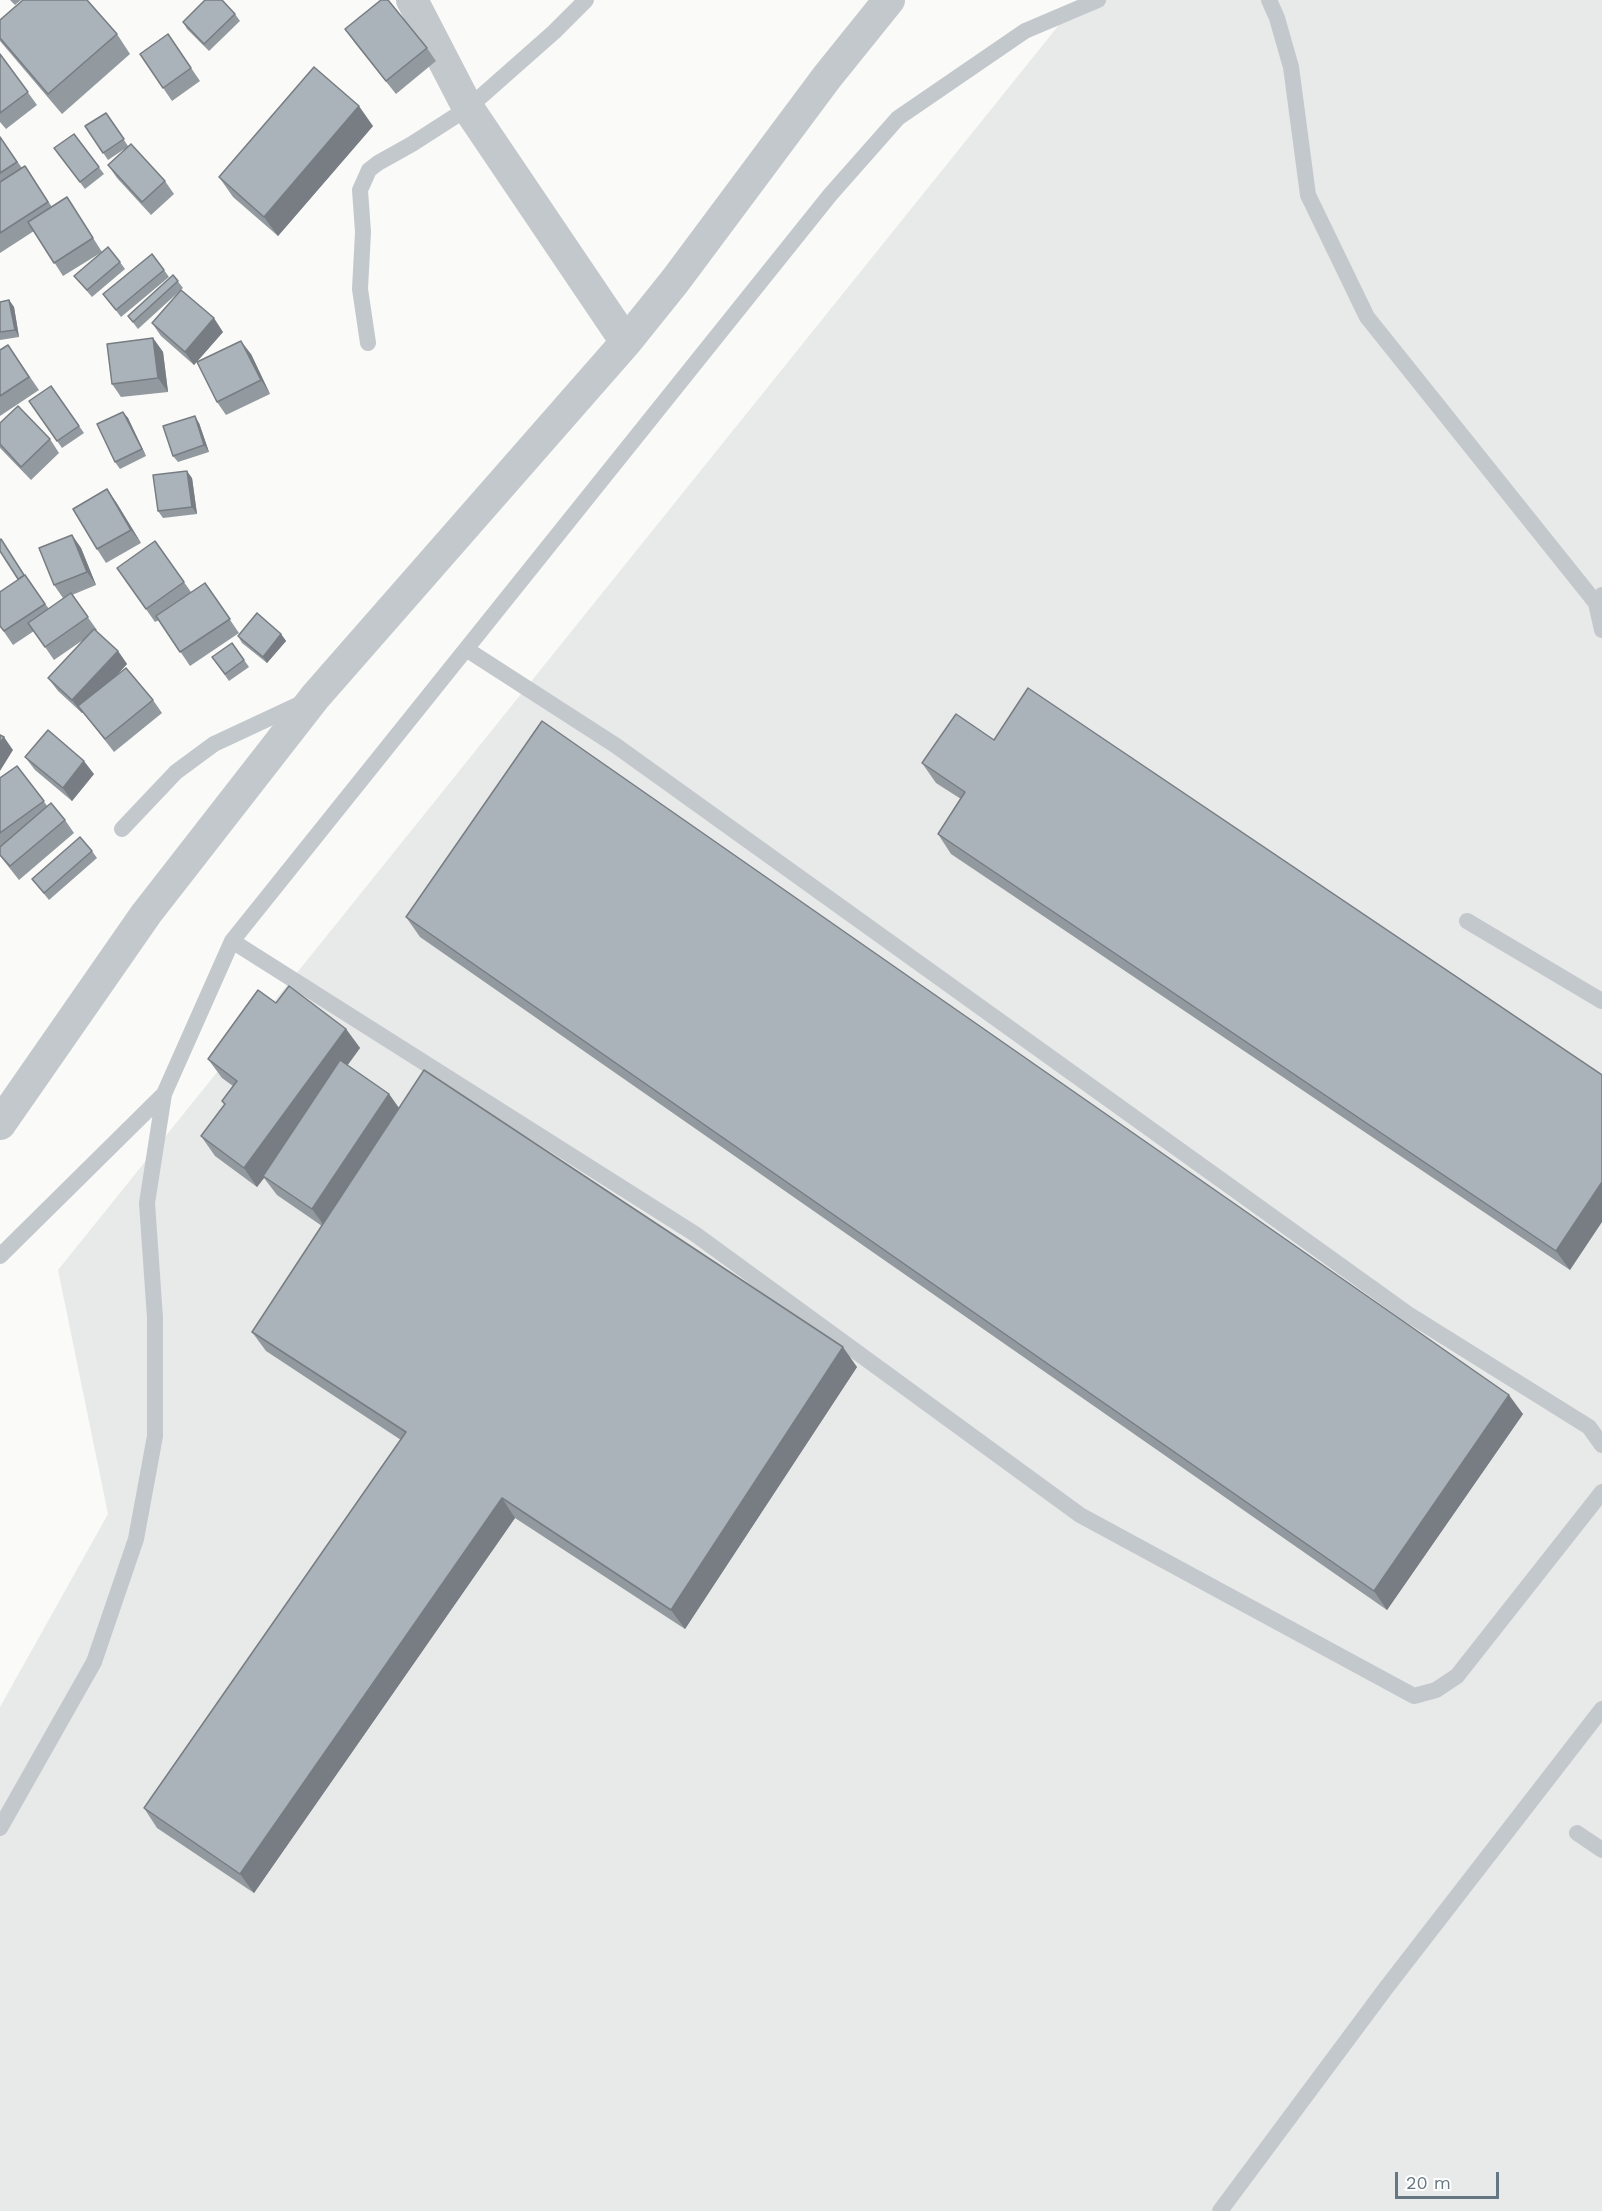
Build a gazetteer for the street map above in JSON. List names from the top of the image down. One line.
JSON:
{"scale_bar":"20 m"}
